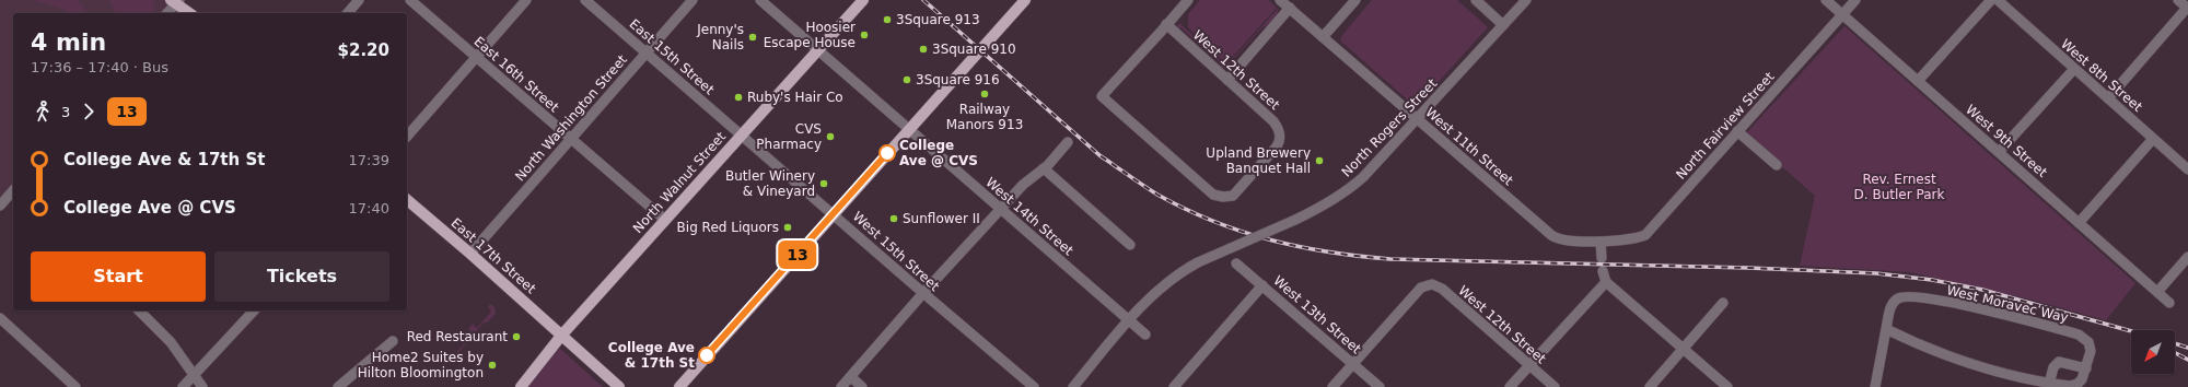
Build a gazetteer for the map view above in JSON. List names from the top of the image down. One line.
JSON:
{"streets":{"main road":["North Walnut Street","East 17th Street"],"street":["East 15th Street","West 12th Street","East 16th Street","West 8th Street","North Washington Street","North Fairview Street","North Rogers Street","West 9th Street","West 11th Street","West 14th Street","West 15th Street","West Moravec Way","West 13th Street"]},"crossings":[["East 15th Street","North Washington Street"],["East 15th Street","North Walnut Street"],["East 15th Street","West 15th Street"],["West 12th Street","West 13th Street"],["East 16th Street","North Washington Street"],["East 16th Street","North Walnut Street"],["North Washington Street","East 17th Street"],["North Fairview Street","West 9th Street"],["North Fairview Street","West 11th Street"],["North Rogers Street","West 11th Street"],["North Rogers Street","West 14th Street"],["North Walnut Street","West 14th Street"],["North Walnut Street","West 15th Street"],["North Walnut Street","East 17th Street"]],"parks":["Rev. Ernest D. Butler Park"],"places":["3Square 913","Hoosier Escape House","Jenny's Nails","3Square 910","3Square 916","Railway Manors 913","Ruby's Hair Co","CVS Pharmacy","College Ave @ CVS","Upland Brewery Banquet Hall","Butler Winery & Vineyard","Sunflower II","Big Red Liquors","Red Restaurant","College Ave & 17th St","Home2 Suites by Hilton Bloomington"],"lines":["bus line 13"],"north":"bottom left","page":{"on_map":"13","heading":["4 min","17:36 – 17:40 · Bus","$2.20"],"legs":["3","13"],"list":[{"name":"College Ave & 17th St","value":"17:39"},{"name":"College Ave @ CVS","value":"17:40"}],"buttons":["Start","Tickets"]}}
